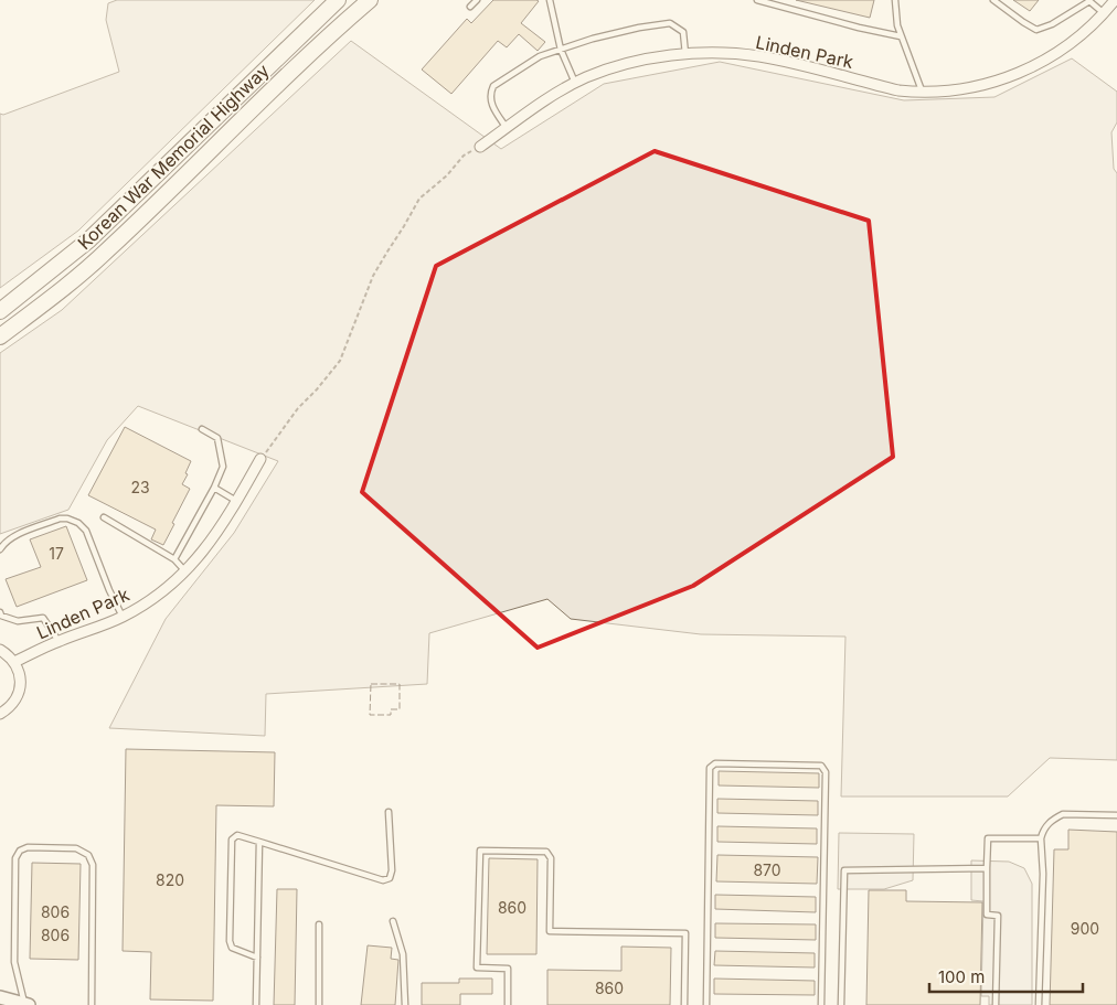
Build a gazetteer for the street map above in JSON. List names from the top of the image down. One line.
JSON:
{"streets":{"main road":["Korean War Memorial Highway"],"street":["Linden Park"]},"house_numbers":["23","17","870","820","860","806","900","806","860"],"scale_bar":"100 m"}
